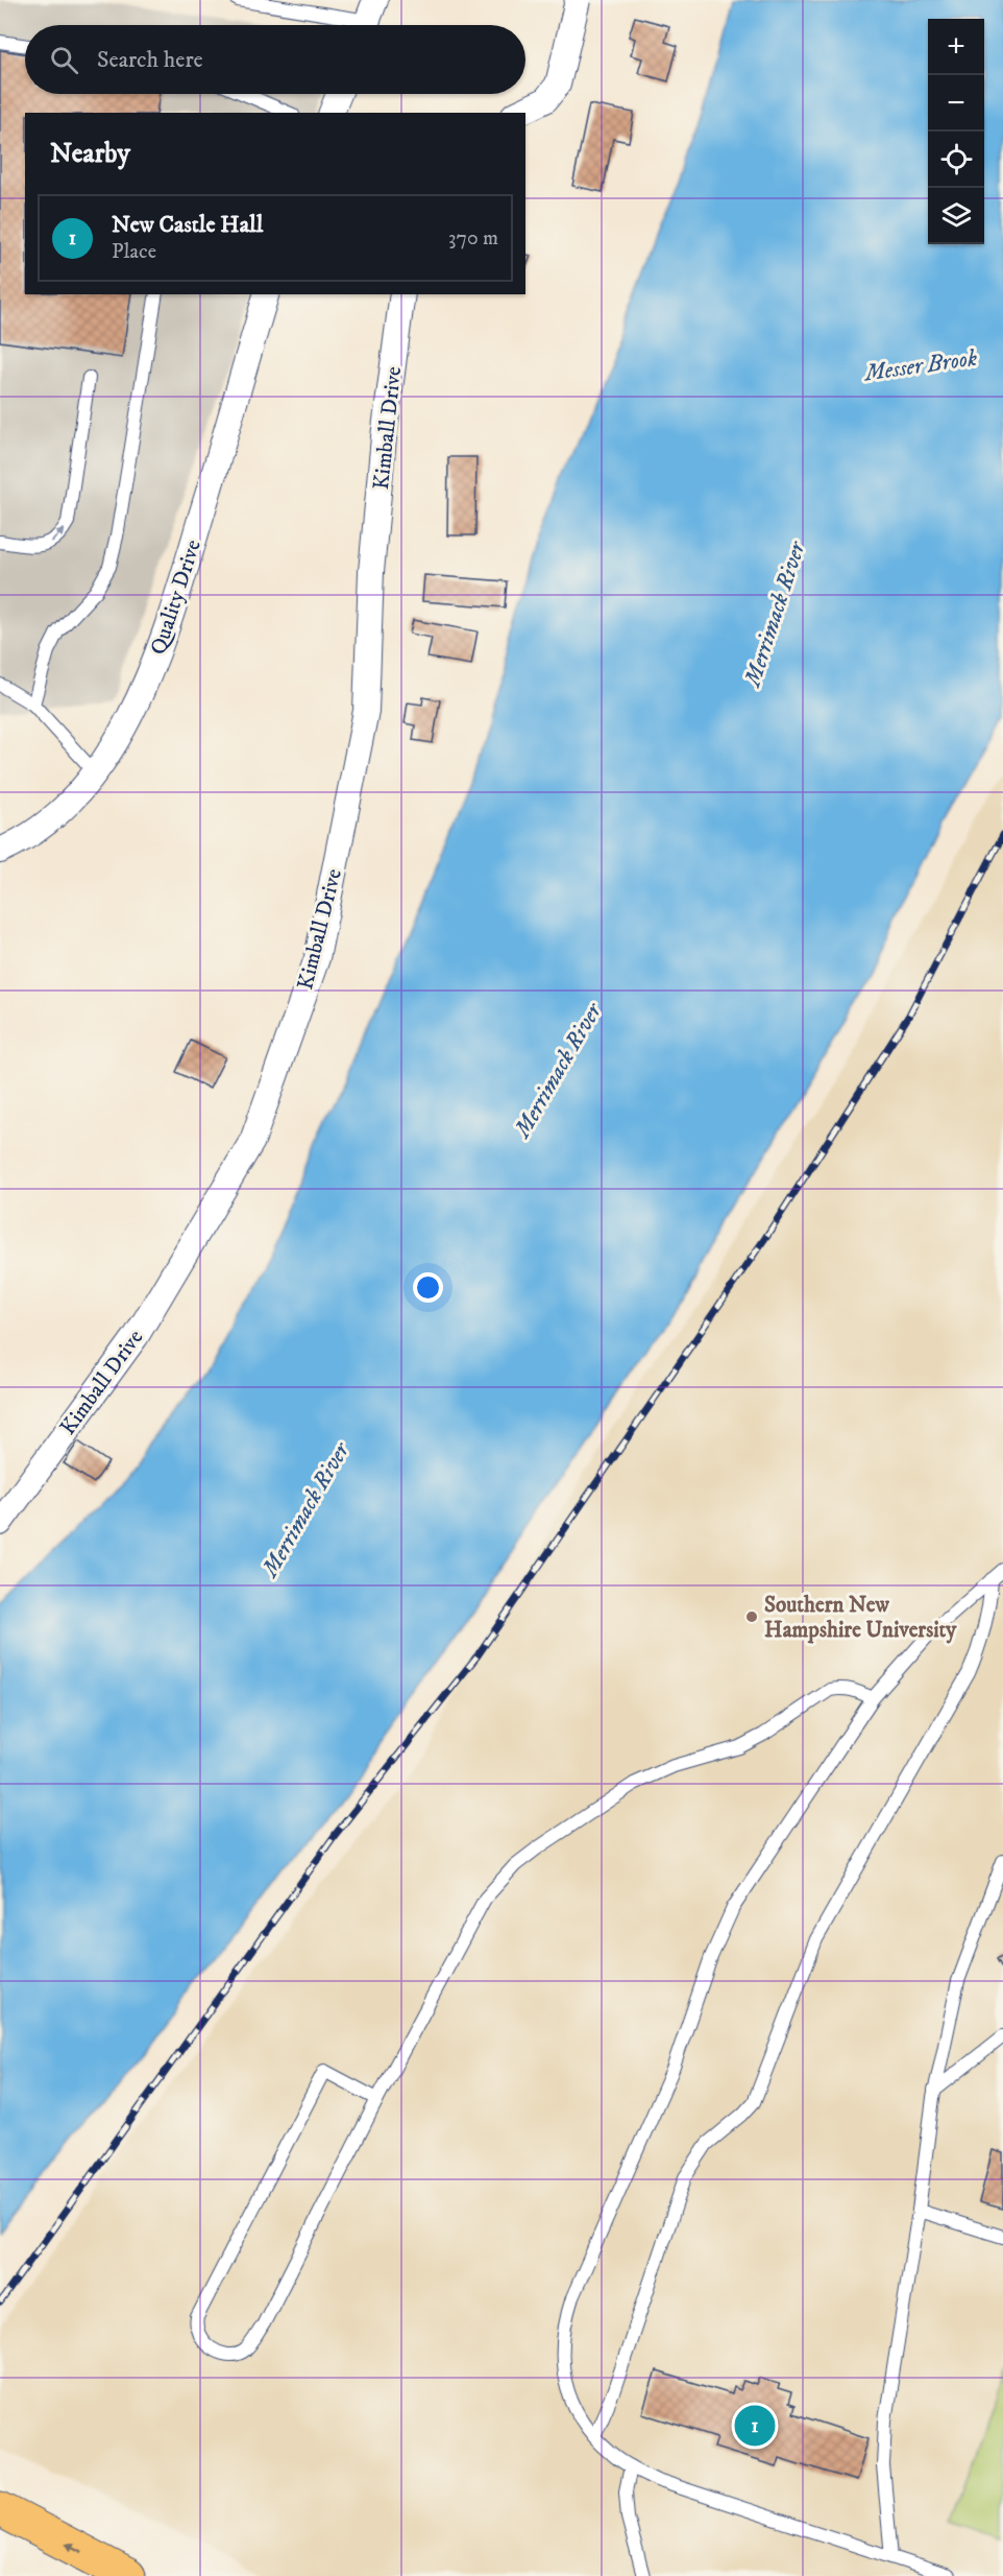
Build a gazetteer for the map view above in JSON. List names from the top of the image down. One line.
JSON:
{"streets":{"street":["Kimball Drive","Quality Drive"]},"water":["Messer Brook","Merrimack River"],"places":["Southern New Hampshire University"],"page":{"map_buttons":["+","−"],"search":"Search here","heading":"Nearby","list":[{"mark":"1","name":"New Castle Hall","note":"Place","value":"370 m"}],"pins":"1"}}
